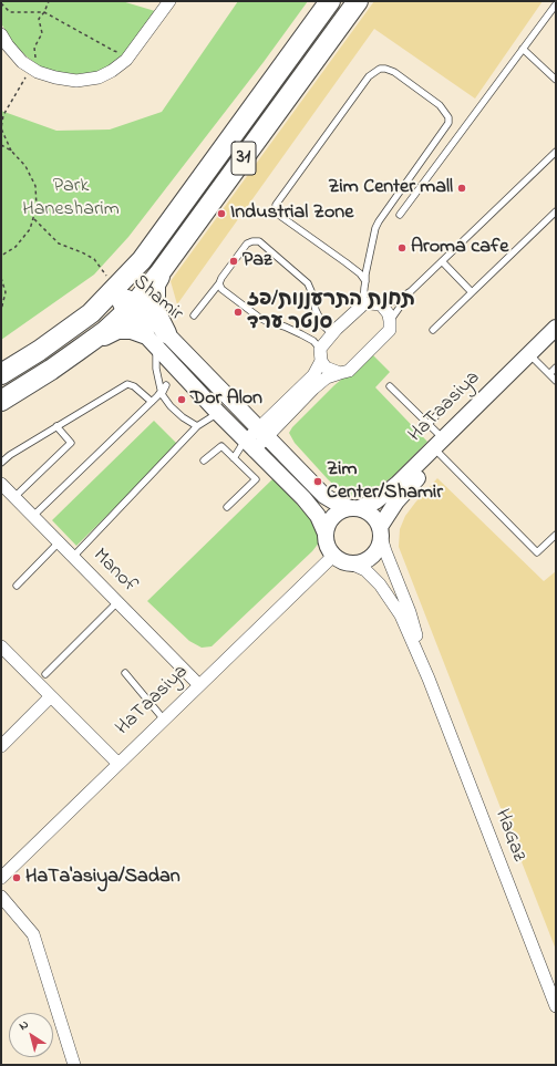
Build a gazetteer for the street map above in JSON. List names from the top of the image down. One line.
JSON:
{"streets":{"highway":["31"],"street":["Shamir","HaTaasiya","Manof","HaGaz"]},"crossings":[["31","Shamir"],["Shamir","HaTaasiya"],["Shamir","HaGaz"],["HaTaasiya","Manof"],["HaTaasiya","HaGaz"]],"parks":["Park Hanesharim"],"places":["Zim Center mall","Industrial Zone","Aroma cafe","Paz","תחנת התרעננות/פז סנטר ערד","Dor Alon","Zim Center/Shamir","HaTa'asiya/Sadan"],"north":"top left"}
